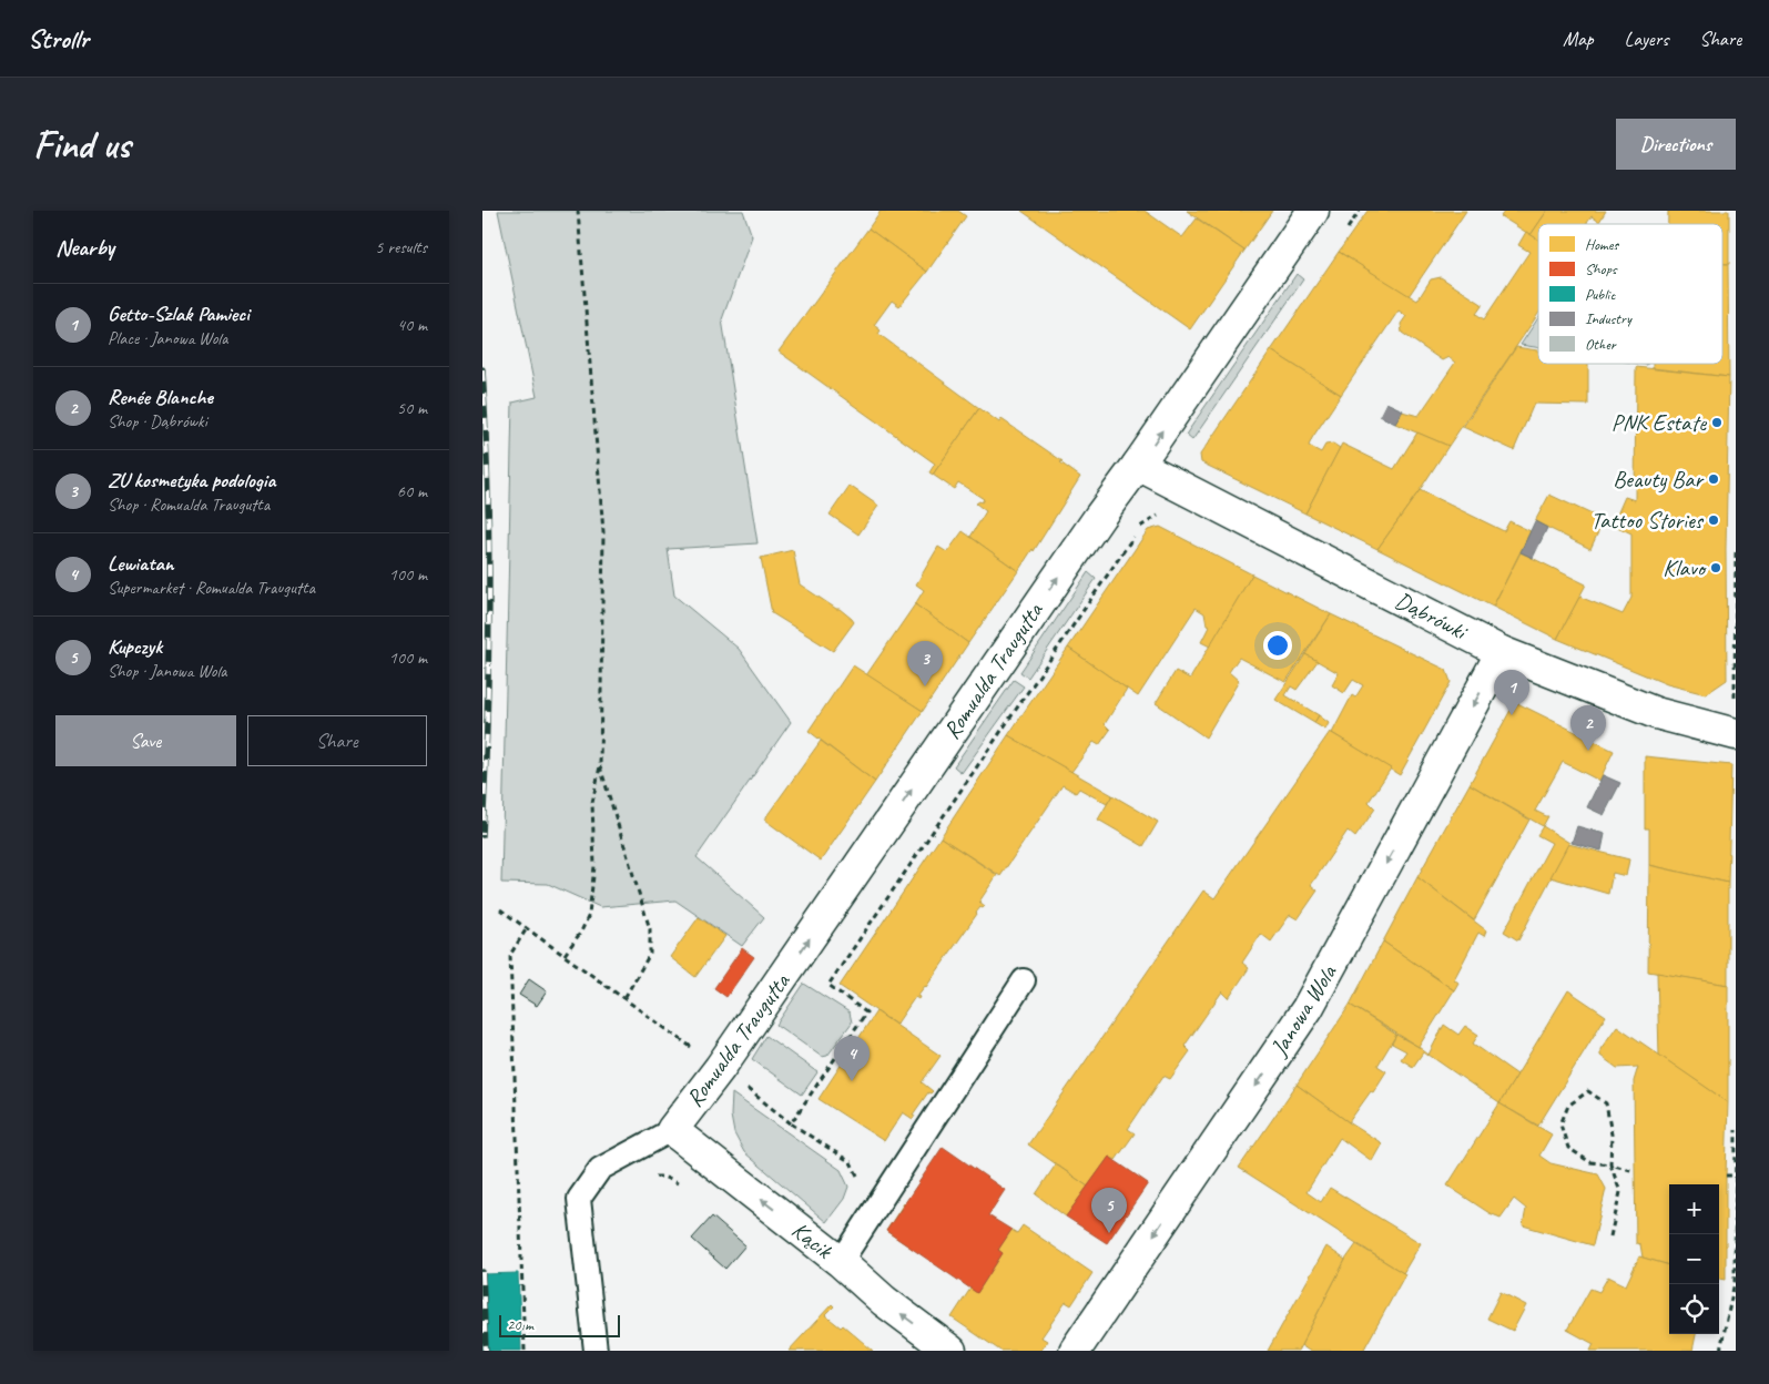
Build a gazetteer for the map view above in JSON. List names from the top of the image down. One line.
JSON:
{"streets":{"street":["Dąbrówki","Romualda Traugutta","Janowa Wola","Kącik"]},"crossings":[["Dąbrówki","Romualda Traugutta"],["Dąbrówki","Janowa Wola"],["Romualda Traugutta","Kącik"]],"one_way":["Romualda Traugutta","Janowa Wola","Kącik"],"places":["PNK Estate","Beauty Bar","Tattoo Stories","Klavo"],"legend":["Homes","Shops","Public","Industry","Other"],"scale_bar":"20 m","page":{"header":"Strollr","nav":["Map","Layers","Share"],"buttons":["Directions",["Save","Share"]],"title":"Find us","heading":["Nearby","5 results"],"list":[{"mark":"1","name":"Getto-Szlak Pamieci","note":"Place · Janowa Wola","value":"40 m"},{"mark":"2","name":"Renée Blanche","note":"Shop · Dąbrówki","value":"50 m"},{"mark":"3","name":"ZU kosmetyka podologia","note":"Shop · Romualda Traugutta","value":"60 m"},{"mark":"4","name":"Lewiatan","note":"Supermarket · Romualda Traugutta","value":"100 m"},{"mark":"5","name":"Kupczyk","note":"Shop · Janowa Wola","value":"100 m"}],"pins":["3","1","2","4","5"],"map_buttons":["+","−"],"scale":"20 m"}}
